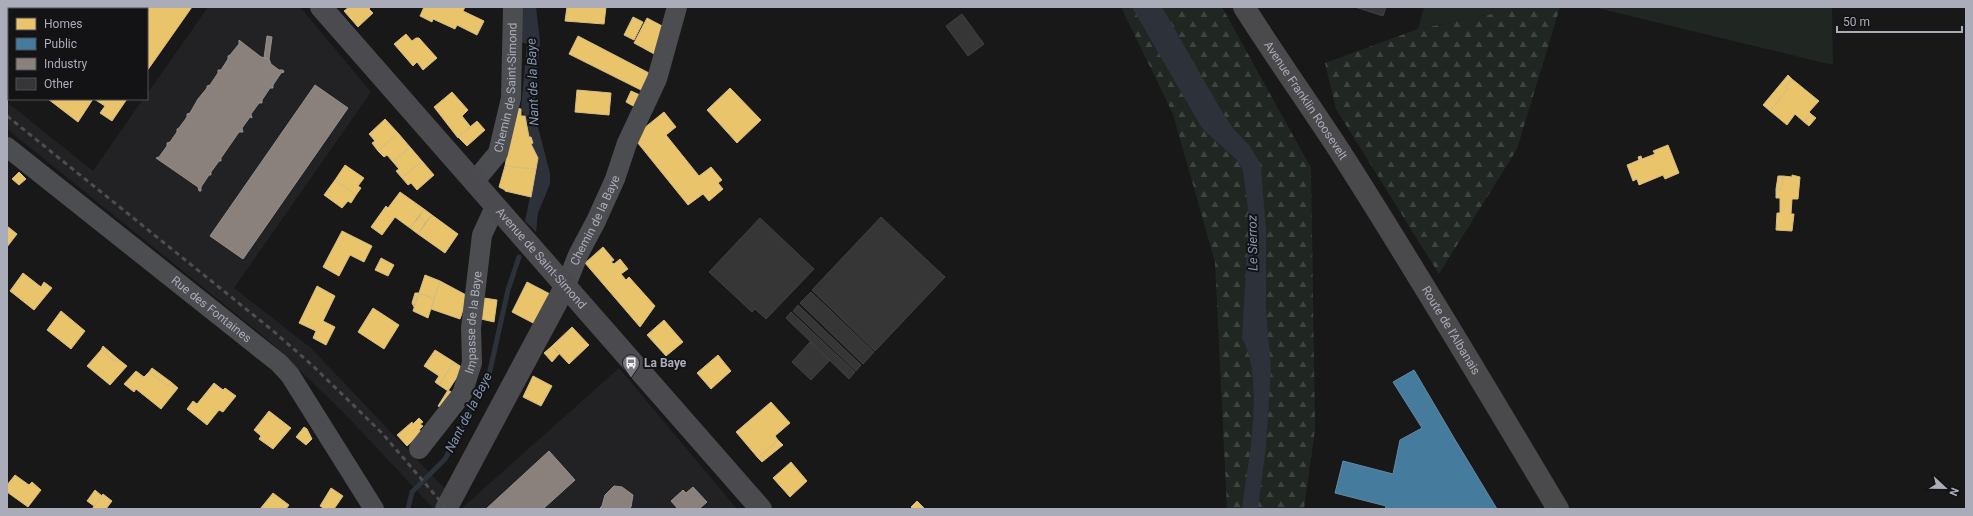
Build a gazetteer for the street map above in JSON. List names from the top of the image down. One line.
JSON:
{"streets":{"main road":["Avenue Franklin Roosevelt","Chemin de la Baye","Avenue de Saint-Simond","Route de l'Albanais"],"street":["Chemin de Saint-Simond","Rue des Fontaines","Impasse de la Baye"]},"crossings":[["Chemin de Saint-Simond","Avenue de Saint-Simond"],["Avenue Franklin Roosevelt","Route de l'Albanais"],["Chemin de la Baye","Avenue de Saint-Simond"],["Avenue de Saint-Simond","Impasse de la Baye"]],"water":["Nant de la Baye","Le Sierroz"],"places":{"bus stop":["La Baye"]},"legend":["Homes","Public","Industry","Other"],"scale_bar":"50 m","north":"right"}
